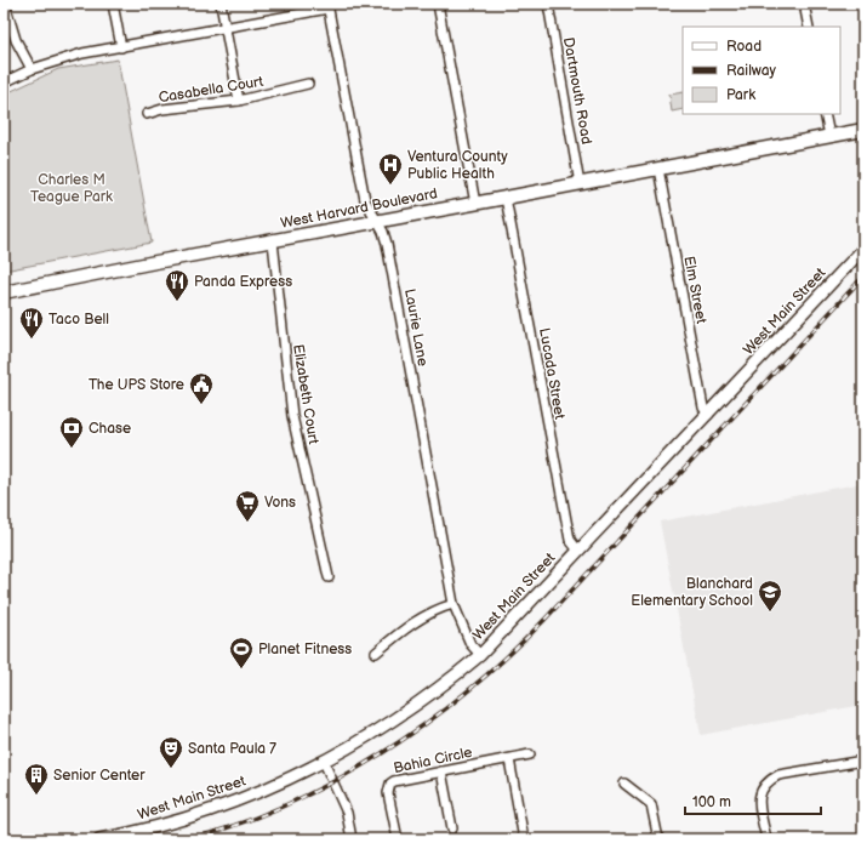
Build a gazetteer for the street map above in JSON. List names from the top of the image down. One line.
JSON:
{"streets":{"main road":["West Harvard Boulevard"],"street":["Casabella Court","Dartmouth Road","Elm Street","West Main Street","Laurie Lane","Lucada Street","Elizabeth Court","Bahia Circle"]},"crossings":[["Dartmouth Road","West Harvard Boulevard"],["West Harvard Boulevard","Elm Street"],["West Harvard Boulevard","Laurie Lane"],["West Harvard Boulevard","Lucada Street"],["West Harvard Boulevard","Elizabeth Court"],["Elm Street","West Main Street"],["West Main Street","Laurie Lane"],["West Main Street","Lucada Street"]],"parks":["Charles M Teague Park"],"places":{"hospital":["Ventura County Public Health"],"restaurant":["Panda Express","Taco Bell"],"public building":["The UPS Store"],"bank":["Chase"],"supermarket":["Vons"],"school or university":["Blanchard Elementary School"],"sports":["Planet Fitness"],"theatre":["Santa Paula 7"],"building":["Senior Center"]},"legend":["Road","Railway","Park"],"scale_bar":"100 m"}
